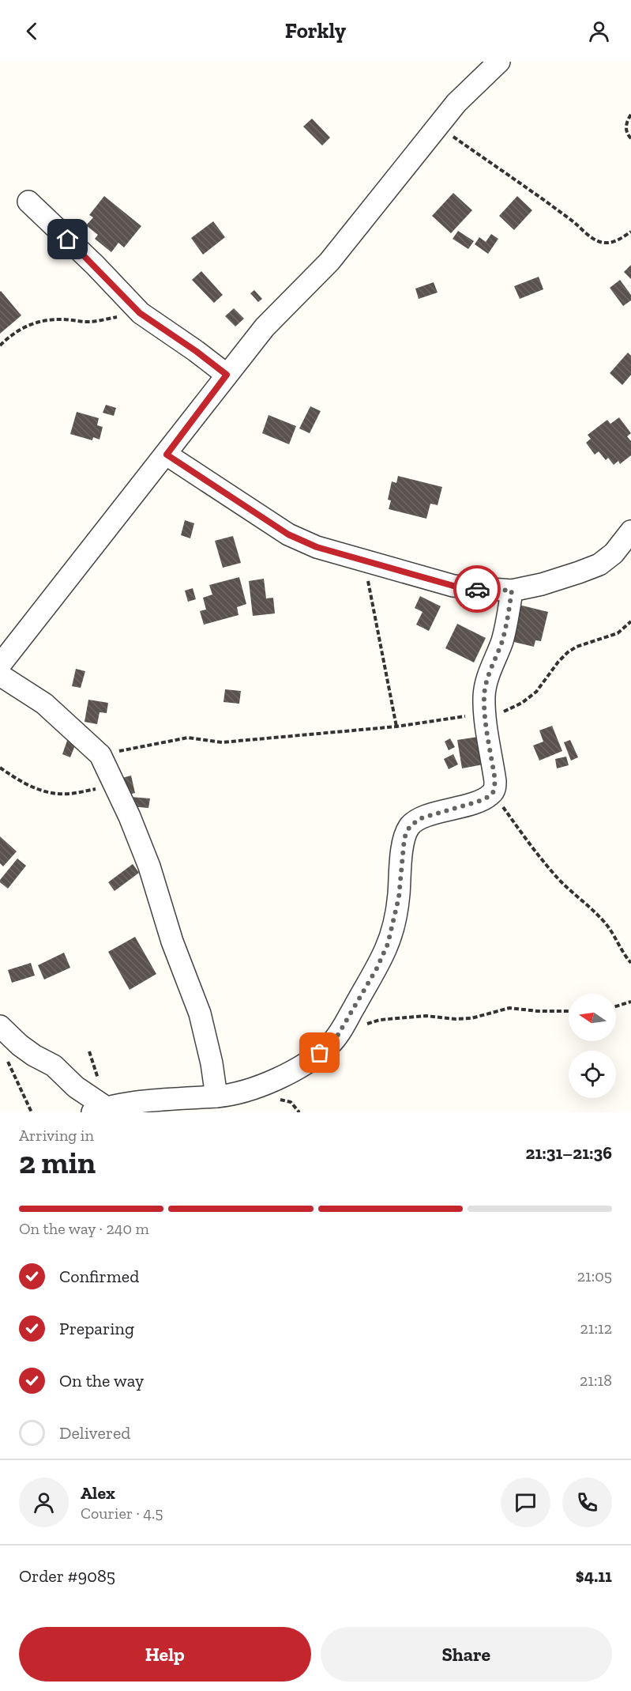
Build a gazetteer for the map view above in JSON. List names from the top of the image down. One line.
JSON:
{"north":"left","page":{"header":"Forkly","heading":["2 min","Arriving in","21:31–21:36"],"panel":["Alex","Courier · 4.5","Order #9085","$4.11"],"bar":"On the way · 240 m","list":[["Confirmed","21:05"],["Preparing","21:12"],["On the way","21:18"],"Delivered"],"buttons":["Help","Share"]}}
